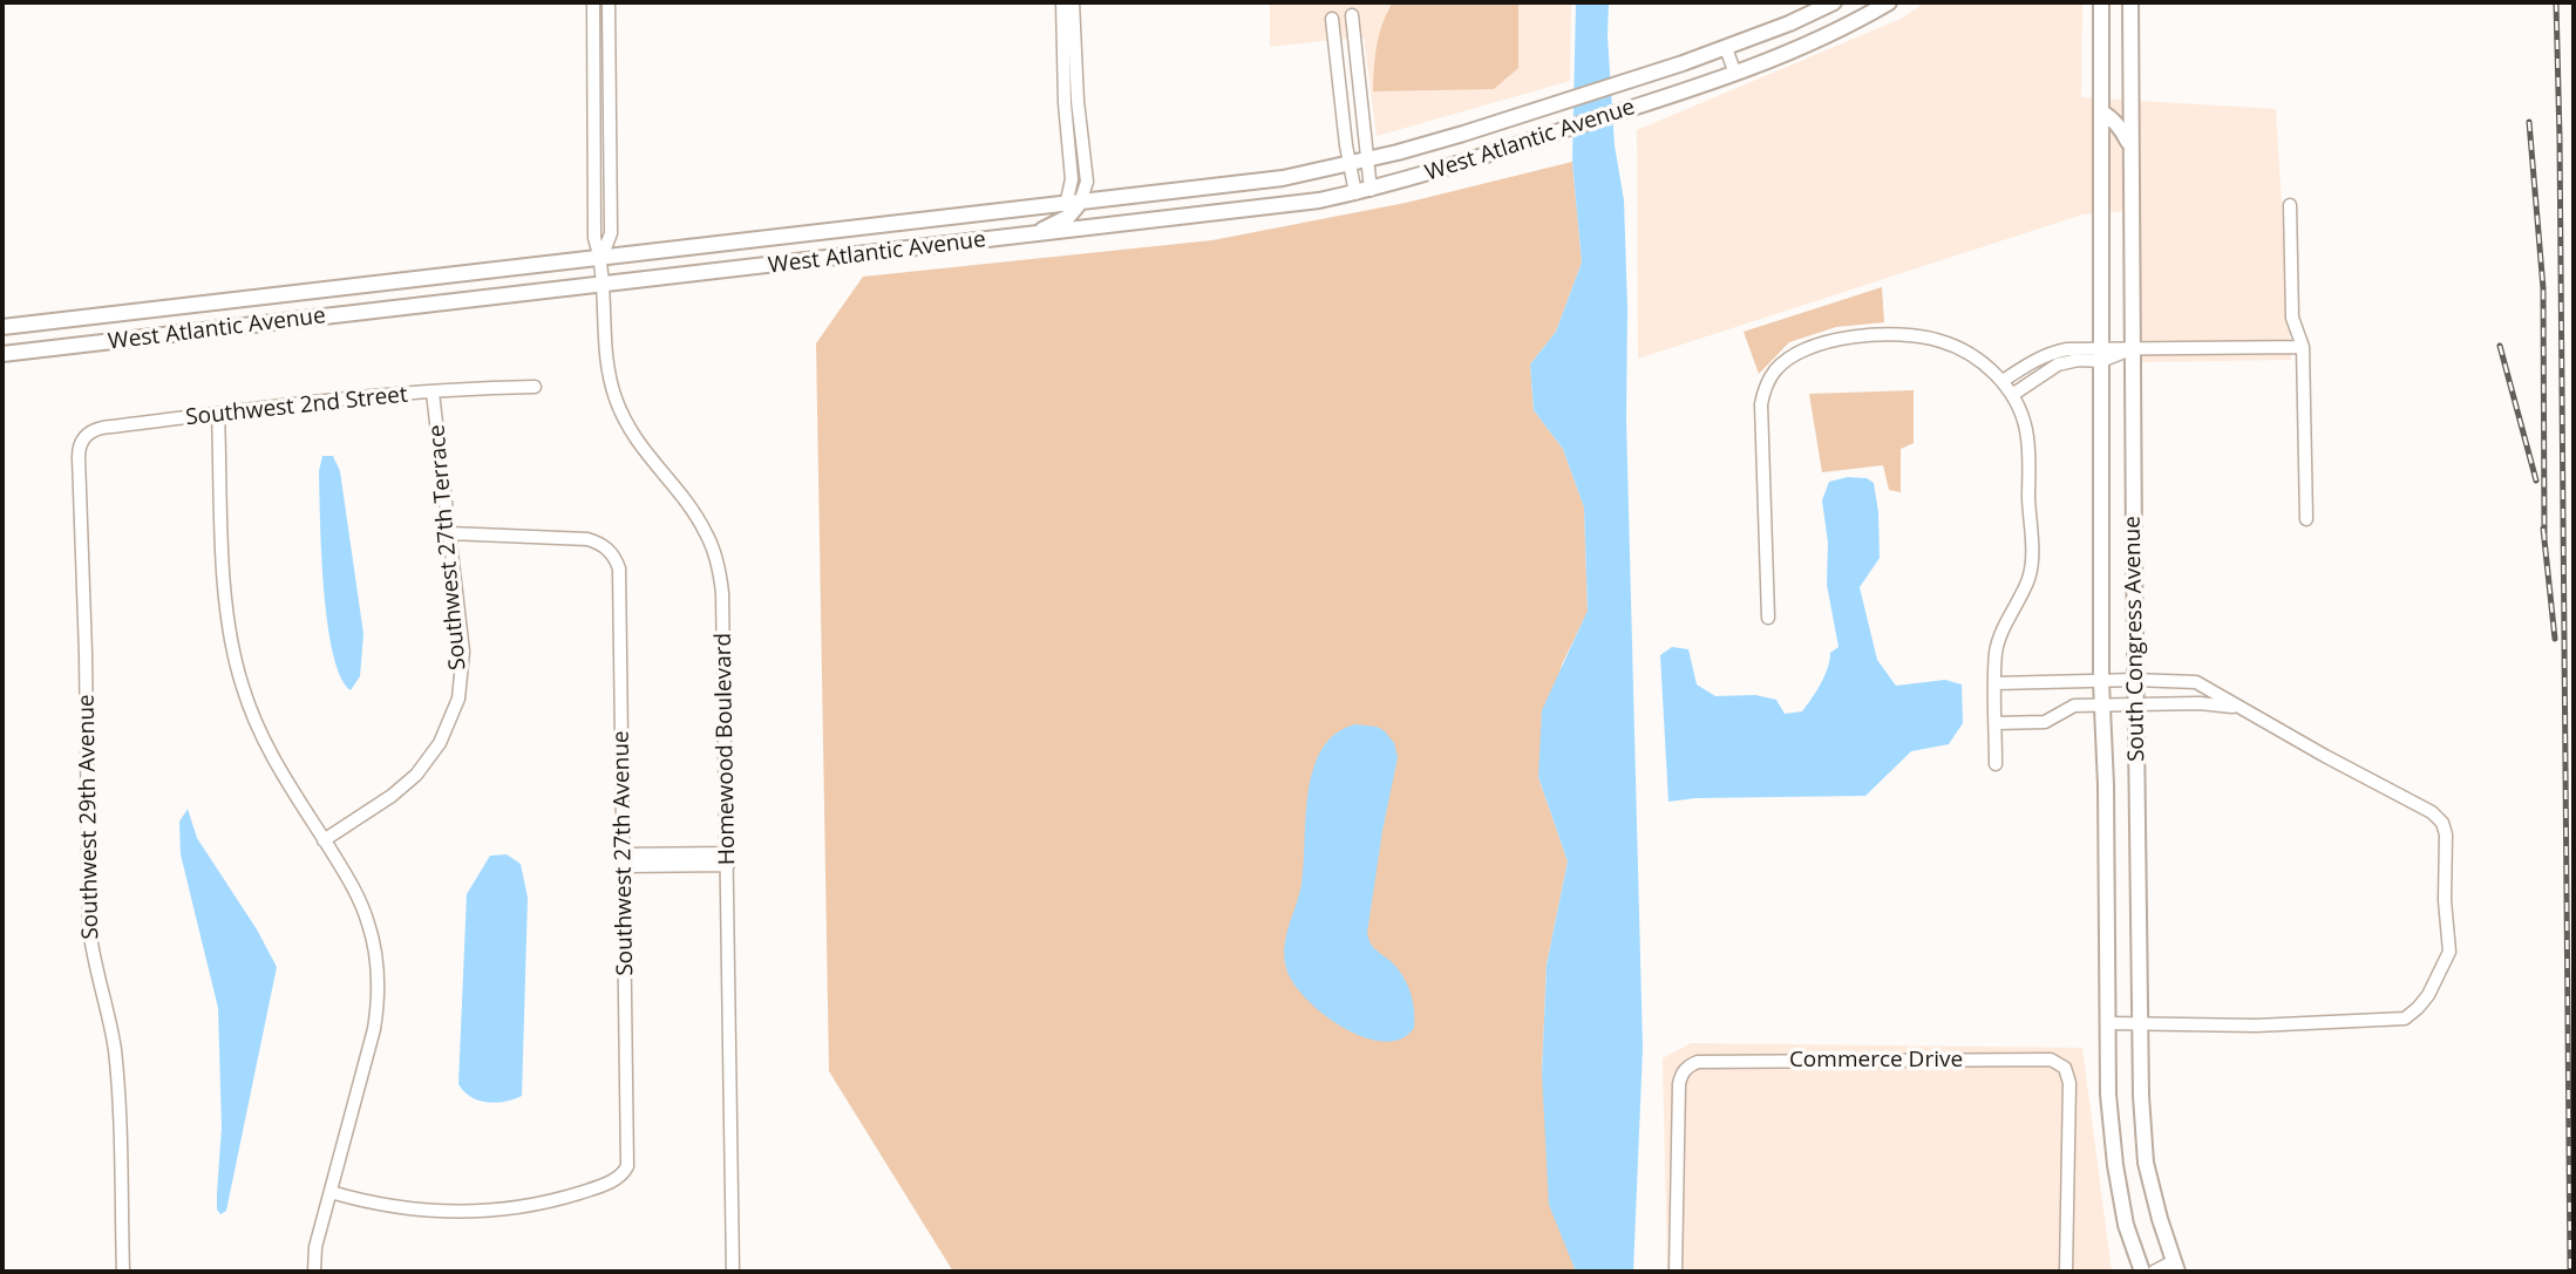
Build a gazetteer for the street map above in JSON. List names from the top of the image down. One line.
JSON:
{"streets":{"main road":["West Atlantic Avenue","South Congress Avenue"],"street":["Southwest 2nd Street","Southwest 27th Terrace","Homewood Boulevard","Southwest 29th Avenue","Southwest 27th Avenue","Commerce Drive"]},"crossings":[["West Atlantic Avenue","Homewood Boulevard"],["Southwest 2nd Street","Southwest 27th Terrace"],["Southwest 2nd Street","Southwest 29th Avenue"],["Southwest 27th Terrace","Southwest 27th Avenue"]]}
